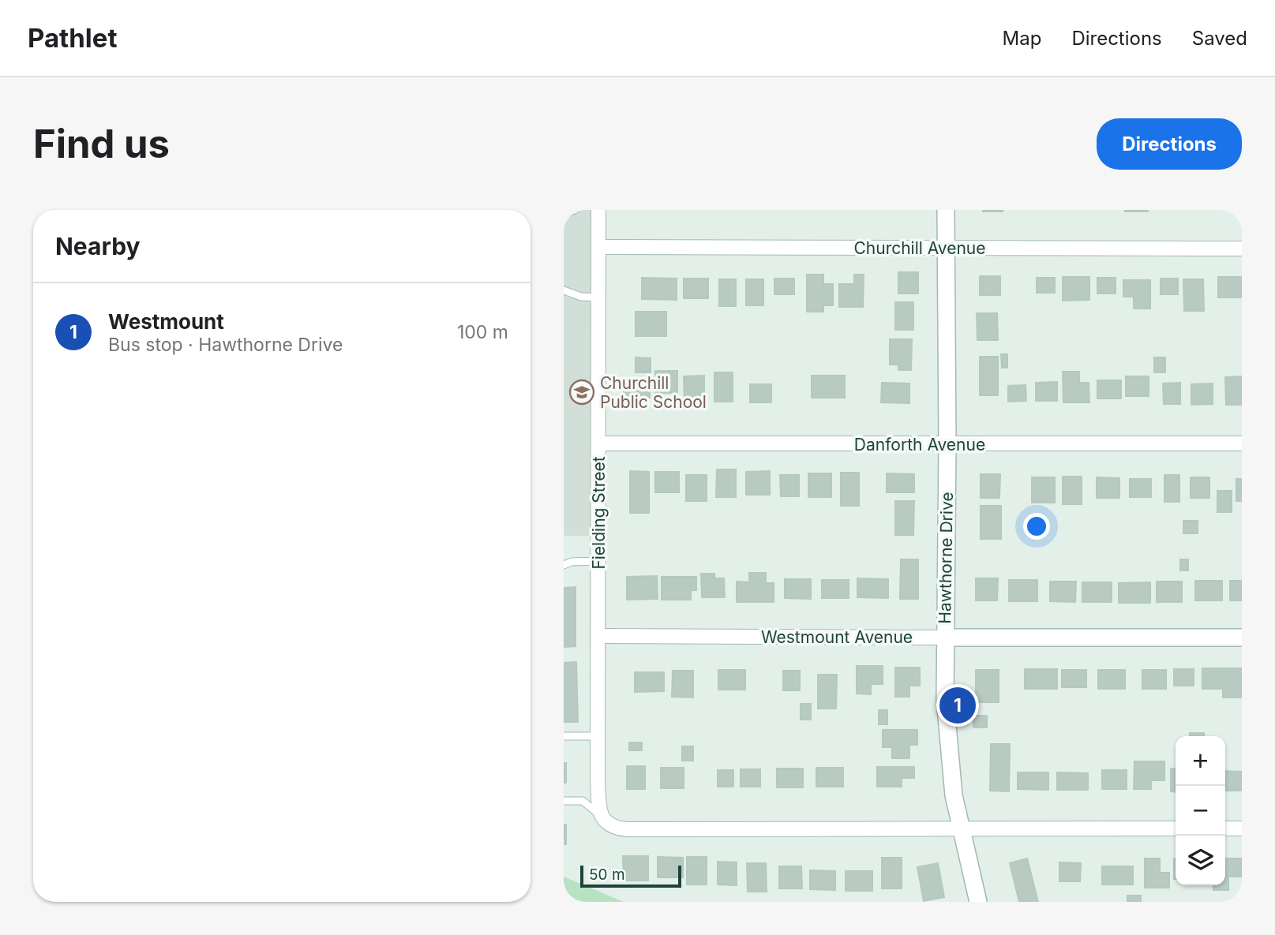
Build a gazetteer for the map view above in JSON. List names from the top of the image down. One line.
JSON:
{"streets":{"street":["Churchill Avenue","Danforth Avenue","Fielding Street","Hawthorne Drive","Westmount Avenue"]},"crossings":[["Churchill Avenue","Fielding Street"],["Churchill Avenue","Hawthorne Drive"],["Danforth Avenue","Fielding Street"],["Danforth Avenue","Hawthorne Drive"],["Fielding Street","Westmount Avenue"],["Hawthorne Drive","Westmount Avenue"]],"places":{"school or university":["Churchill Public School"]},"scale_bar":"50 m","page":{"header":"Pathlet","nav":["Map","Directions","Saved"],"buttons":"Directions","title":"Find us","heading":"Nearby","list":[{"mark":"1","name":"Westmount","note":"Bus stop · Hawthorne Drive","value":"100 m"}],"pins":"1","map_buttons":["+","−"],"scale":"50 m"}}
